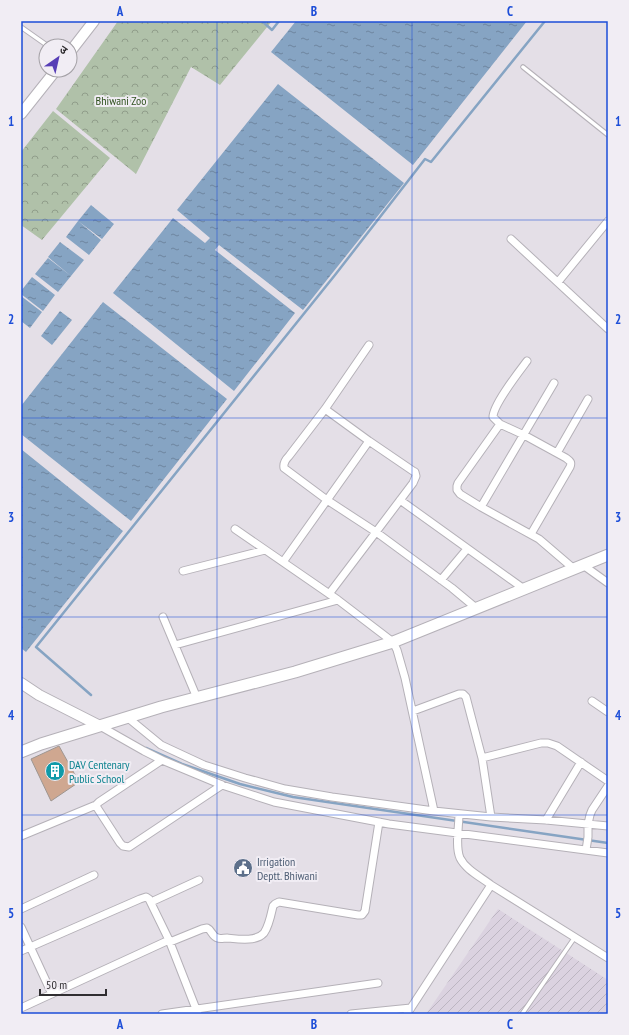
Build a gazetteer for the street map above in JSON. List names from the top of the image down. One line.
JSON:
{"parks":["Bhiwani Zoo"],"places":{"building":["DAV Centenary Public School"],"public building":["Irrigation Deptt. Bhiwani"]},"scale_bar":"50 m","north":"top right","grid":{"columns":["A","B","C"],"rows":["1","2","3","4","5"]}}
